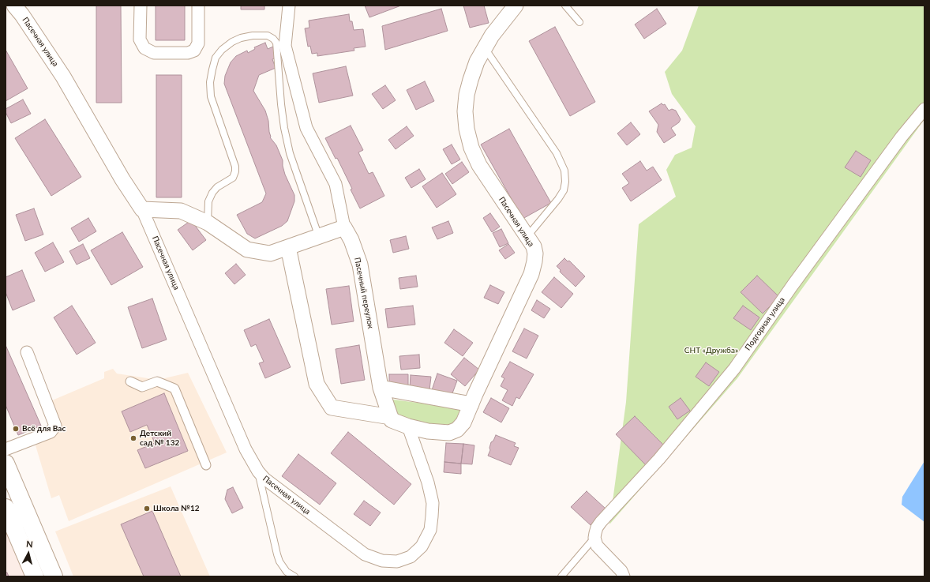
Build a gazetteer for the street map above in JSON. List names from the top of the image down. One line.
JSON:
{"streets":{"street":["Пасечная улица","Пасечный переулок","Подгорная улица"]},"crossings":[["Пасечная улица","Пасечный переулок"]],"parks":["СНТ «Дружба»"],"places":["Всё для Вас","Детский сад № 132","Школа №12"],"north":"top"}
